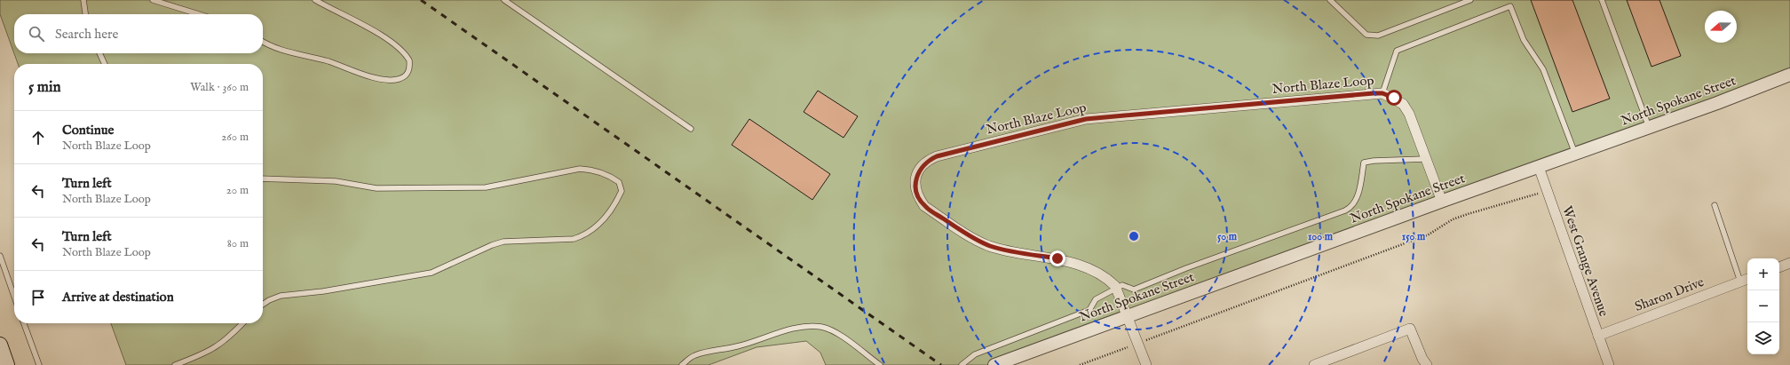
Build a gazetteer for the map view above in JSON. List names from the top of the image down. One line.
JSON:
{"streets":{"street":["North Blaze Loop","North Spokane Street","West Grange Avenue","Sharon Drive"]},"crossings":[["North Blaze Loop","North Spokane Street"],["North Spokane Street","West Grange Avenue"],["West Grange Avenue","Sharon Drive"]],"north":"left","page":{"search":"Search here","heading":["5 min","Walk · 360 m"],"list":[["Continue","North Blaze Loop","260 m"],["Turn left","North Blaze Loop","20 m"],["Turn left","North Blaze Loop","80 m"],"Arrive at destination"],"map_buttons":["+","−"]},"rings":["50 m","100 m","150 m"]}
